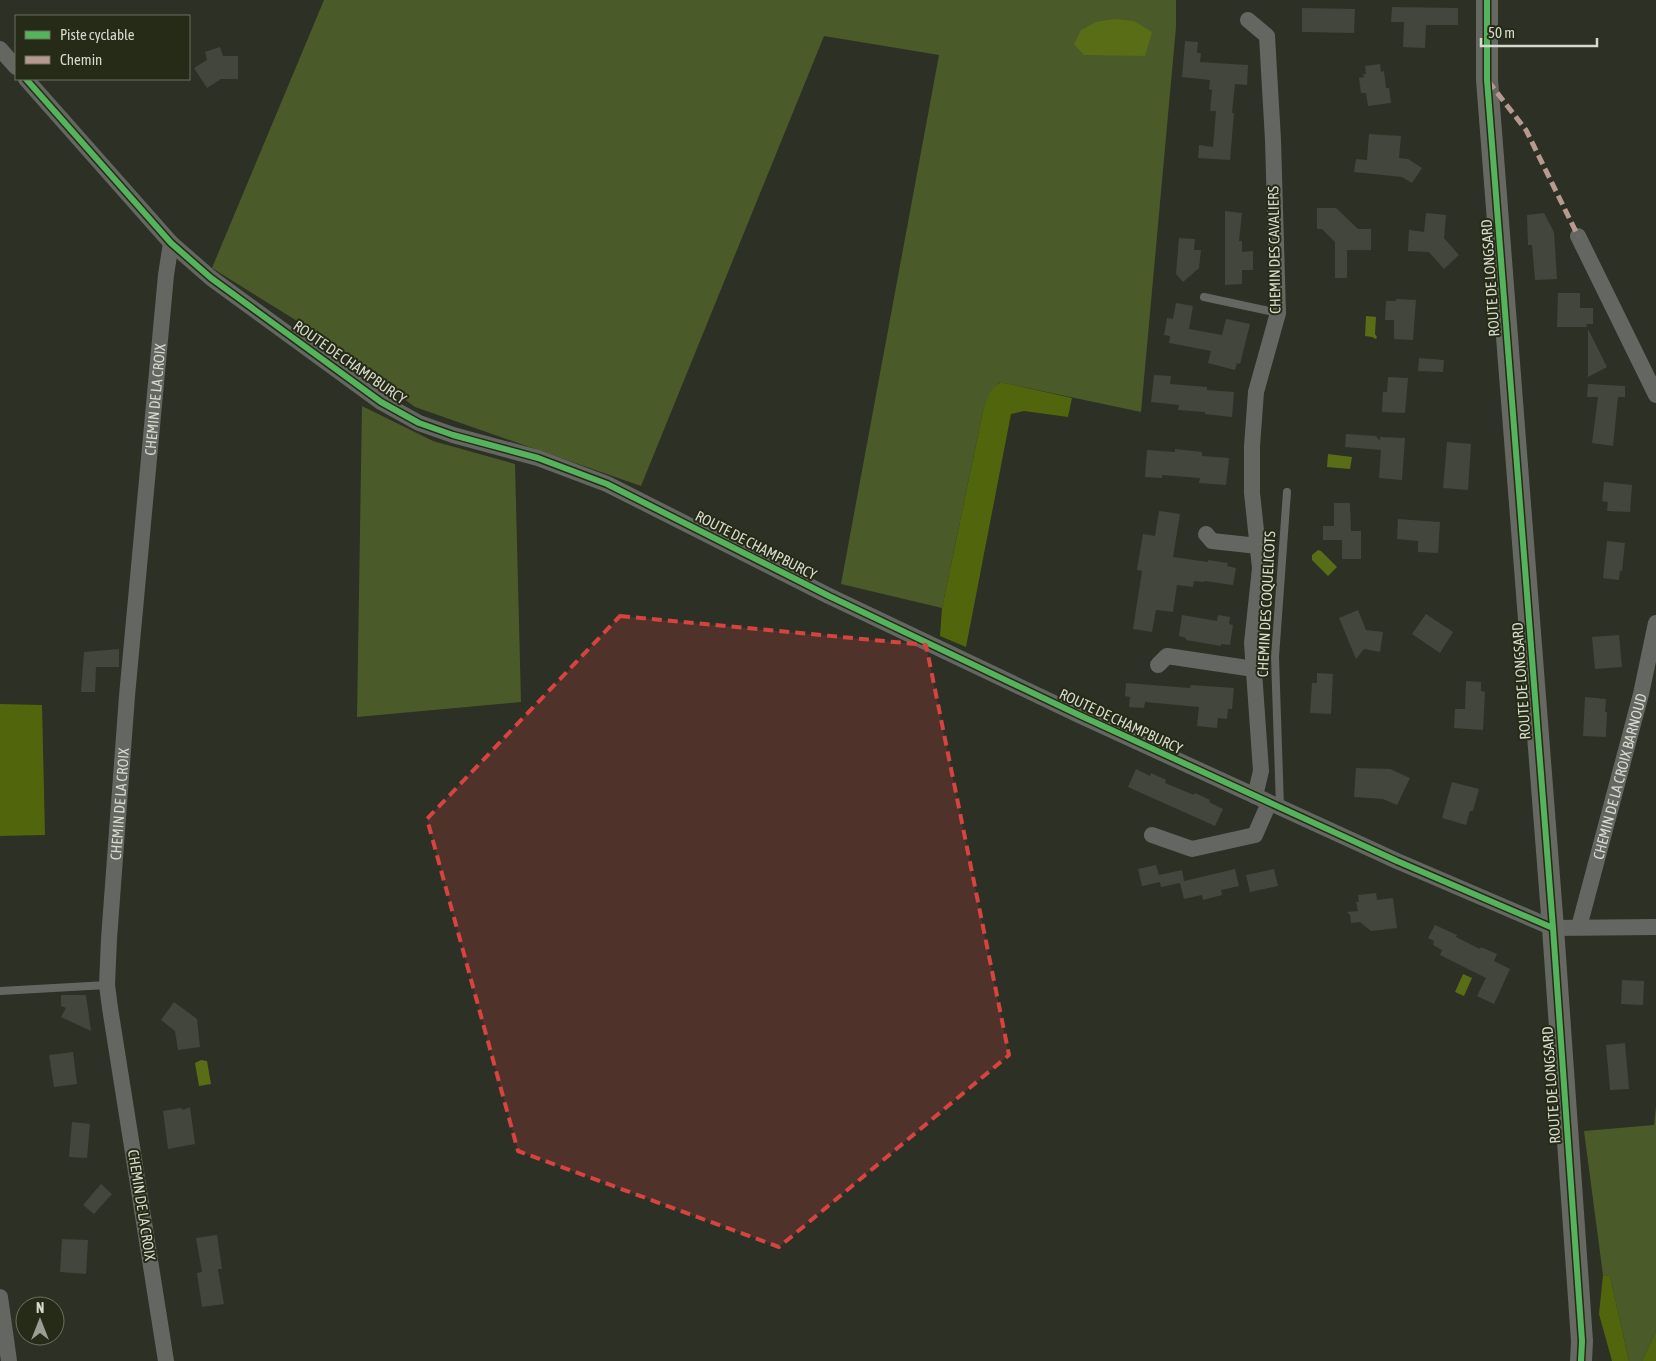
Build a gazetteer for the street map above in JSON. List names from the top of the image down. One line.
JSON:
{"streets":{"main road":["ROUTE DE LONGSARD"],"street":["CHEMIN DES CAVALIERS","ROUTE DE CHAMPBURCY","CHEMIN DE LA CROIX","CHEMIN DE LA CROIX BARNOUD"],"lane":["CHEMIN DES COQUELICOTS"]},"crossings":[["CHEMIN DES CAVALIERS","ROUTE DE CHAMPBURCY"],["CHEMIN DES CAVALIERS","CHEMIN DES COQUELICOTS"],["ROUTE DE LONGSARD","ROUTE DE CHAMPBURCY"],["ROUTE DE CHAMPBURCY","CHEMIN DE LA CROIX"],["ROUTE DE CHAMPBURCY","CHEMIN DES COQUELICOTS"]],"legend":["Piste cyclable","Chemin"],"scale_bar":"50 m","north":"top"}
